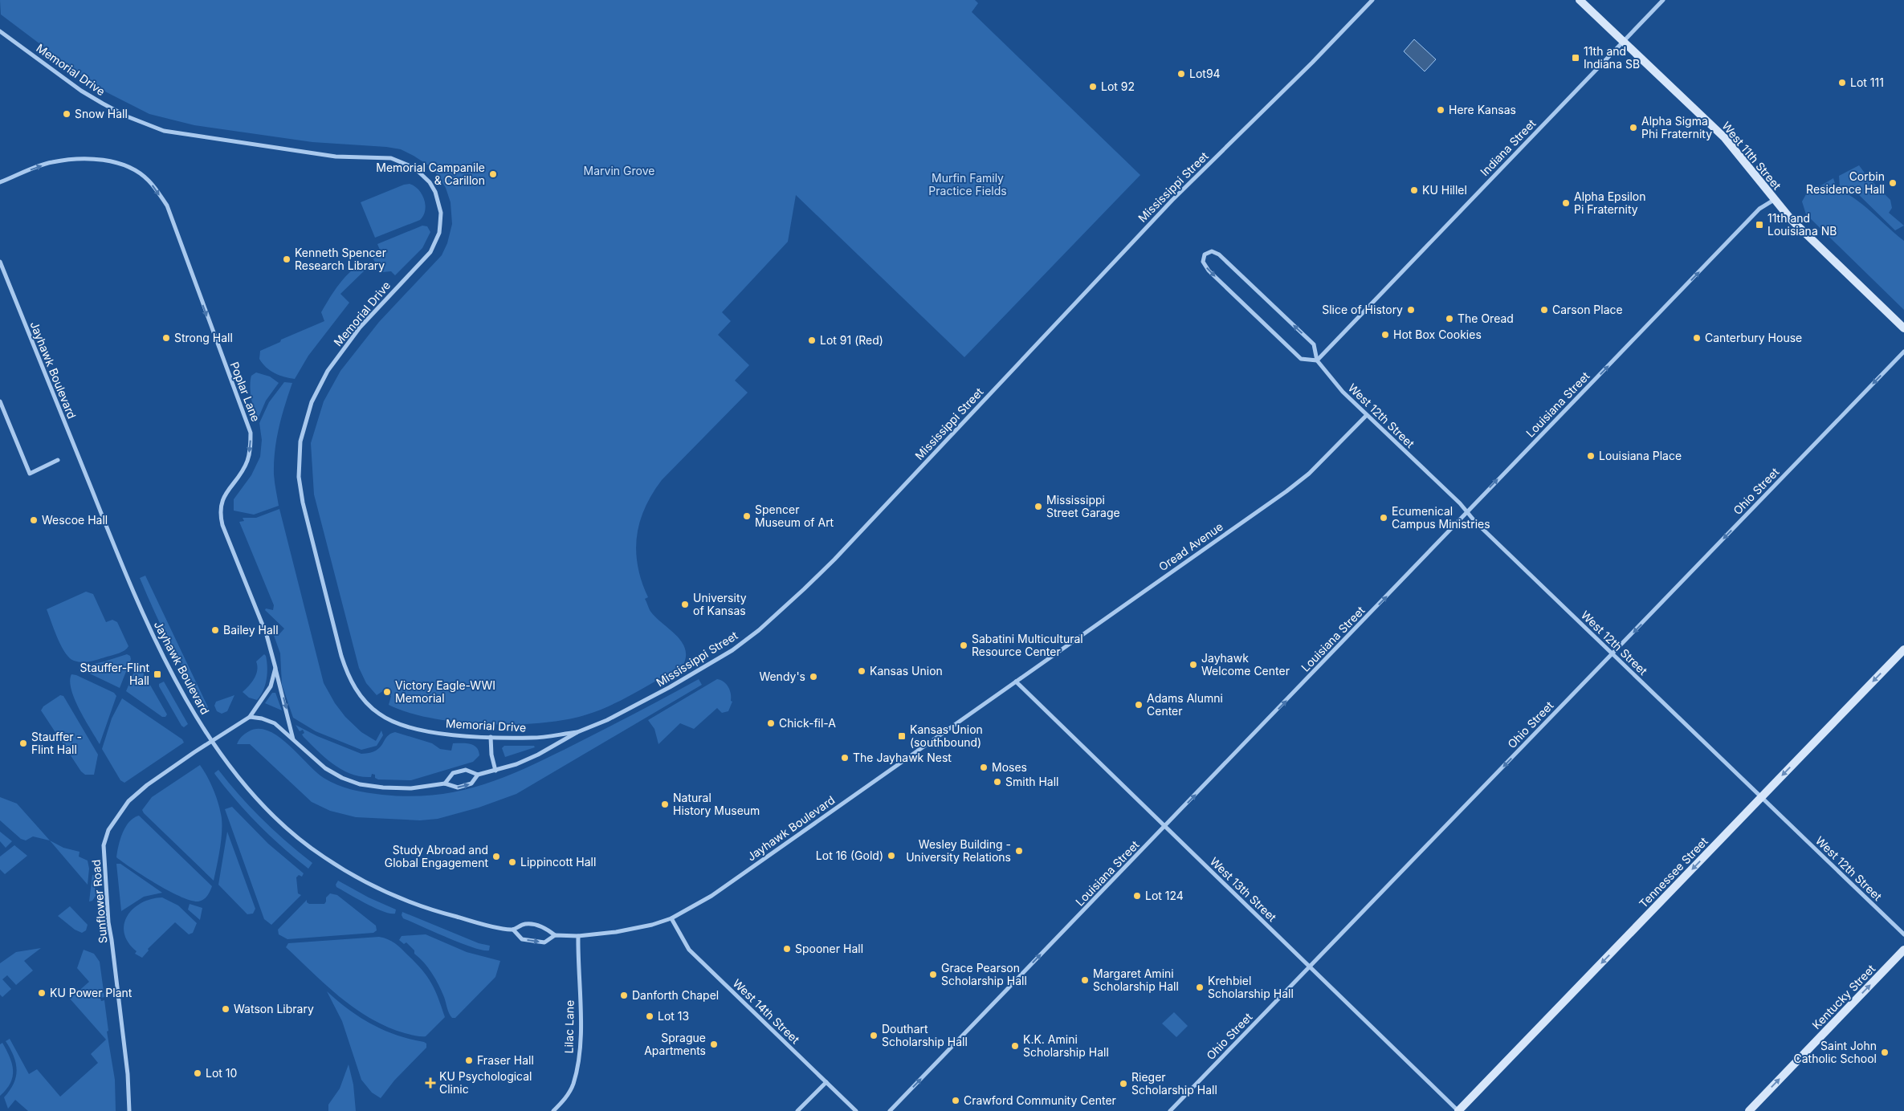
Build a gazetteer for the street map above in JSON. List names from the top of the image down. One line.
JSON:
{"streets":{"main road":["West 11th Street","Tennessee Street","Kentucky Street"],"street":["Memorial Drive","Indiana Street","Mississippi Street","Jayhawk Boulevard","Poplar Lane","Louisiana Street","West 12th Street","Ohio Street","Oread Avenue","West 13th Street","Sunflower Road","West 14th Street","Lilac Lane"]},"crossings":[["Memorial Drive","Mississippi Street"],["Indiana Street","West 11th Street"],["Indiana Street","West 12th Street"],["West 11th Street","Louisiana Street"],["Mississippi Street","Poplar Lane"],["Jayhawk Boulevard","Oread Avenue"],["Jayhawk Boulevard","West 13th Street"],["Jayhawk Boulevard","Sunflower Road"],["Jayhawk Boulevard","West 14th Street"],["Jayhawk Boulevard","Lilac Lane"],["Louisiana Street","West 12th Street"],["Louisiana Street","West 13th Street"],["West 12th Street","Ohio Street"],["West 12th Street","Oread Avenue"],["West 12th Street","Tennessee Street"],["Ohio Street","West 13th Street"],["Oread Avenue","West 13th Street"],["Tennessee Street","West 13th Street"]],"one_way":["Poplar Lane","Louisiana Street","Ohio Street","Tennessee Street","Kentucky Street"],"parks":["Marvin Grove","Murfin Family Practice Fields"],"places":{"transit":["11th and Indiana SB","11th and Louisiana NB","Stauffer-Flint Hall","Kansas Union (southbound)"],"other":["Lot94","Lot 111","Lot 92","Here Kansas","Snow Hall","Alpha Sigma Phi Fraternity","Memorial Campanile & Carillon","Corbin Residence Hall","KU Hillel","Alpha Epsilon Pi Fraternity","Kenneth Spencer Research Library","Slice of History","Carson Place","The Oread","Hot Box Cookies","Strong Hall","Canterbury House","Lot 91 (Red)","Louisiana Place","Mississippi Street Garage","Spencer Museum of Art","Ecumenical Campus Ministries","Wescoe Hall","University of Kansas","Bailey Hall","Sabatini Multicultural Resource Center","Jayhawk Welcome Center","Kansas Union","Wendy's","Victory Eagle-WWI Memorial","Adams Alumni Center","Chick-fil-A","Stauffer - Flint Hall","The Jayhawk Nest","Moses","Smith Hall","Natural History Museum","Wesley Building - University Relations","Lot 16 (Gold)","Study Abroad and Global Engagement","Lippincott Hall","Lot 124","Spooner Hall","Grace Pearson Scholarship Hall","Margaret Amini Scholarship Hall","Krehbiel Scholarship Hall","KU Power Plant","Danforth Chapel","Watson Library","Lot 13","Douthart Scholarship Hall","Sprague Apartments","K.K. Amini Scholarship Hall","Saint John Catholic School","Fraser Hall","Lot 10","Rieger Scholarship Hall","Crawford Community Center"],"health":["KU Psychological Clinic"]}}
